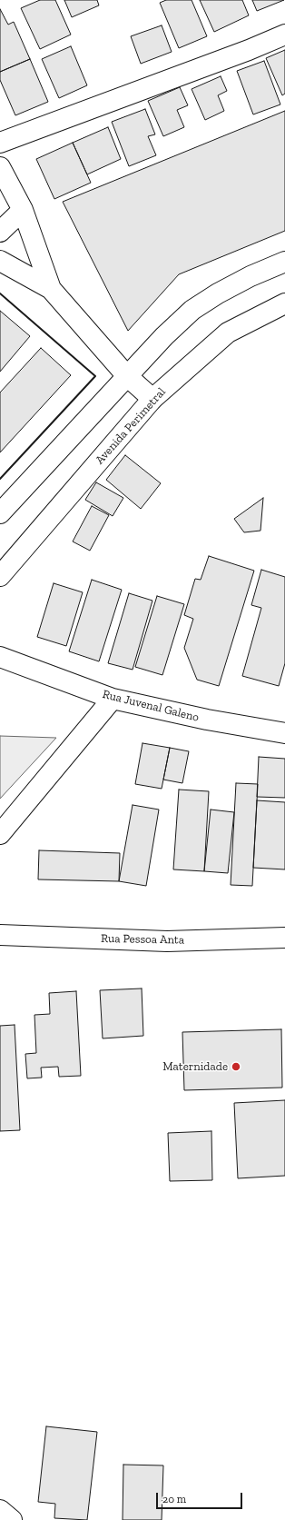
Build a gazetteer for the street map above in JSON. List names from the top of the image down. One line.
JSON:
{"streets":{"street":["Avenida Perimetral","Rua Juvenal Galeno","Rua Pessoa Anta"]},"places":["Maternidade"],"scale_bar":"20 m"}
